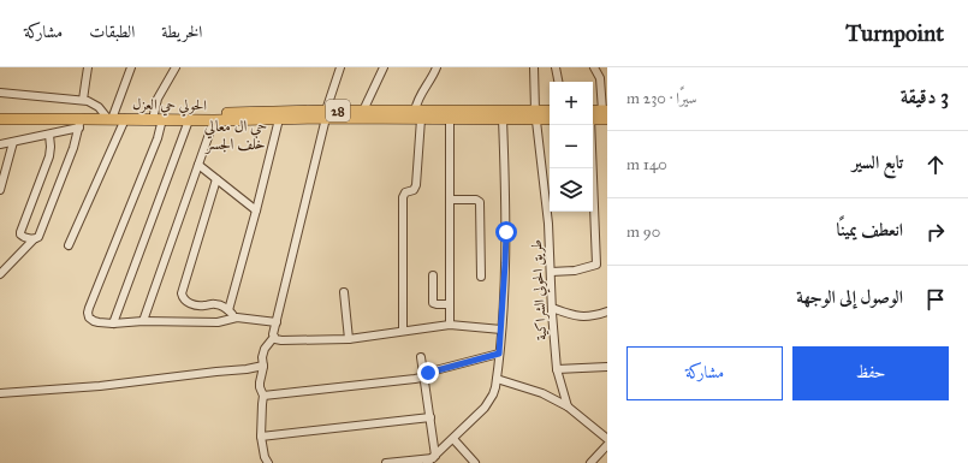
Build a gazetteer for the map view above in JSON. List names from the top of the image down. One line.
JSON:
{"streets":{"highway":["الحولي حي العزل","28"],"street":["طريق الحولي الشراكية"]},"crossings":[["الحولي حي العزل","28"],["الحولي حي العزل","طريق الحولي الشراكية"]],"districts":["حي ال معالي خلف الجسر"],"page":{"header":"Turnpoint","nav":["الخريطة","الطبقات","مشاركة"],"heading":["3 دقيقة","سيرًا · 230 m"],"map_buttons":["+","−"],"list":[["تابع السير","140 m"],["انعطف يمينًا","90 m"],"الوصول إلى الوجهة"],"buttons":["حفظ","مشاركة"]}}
